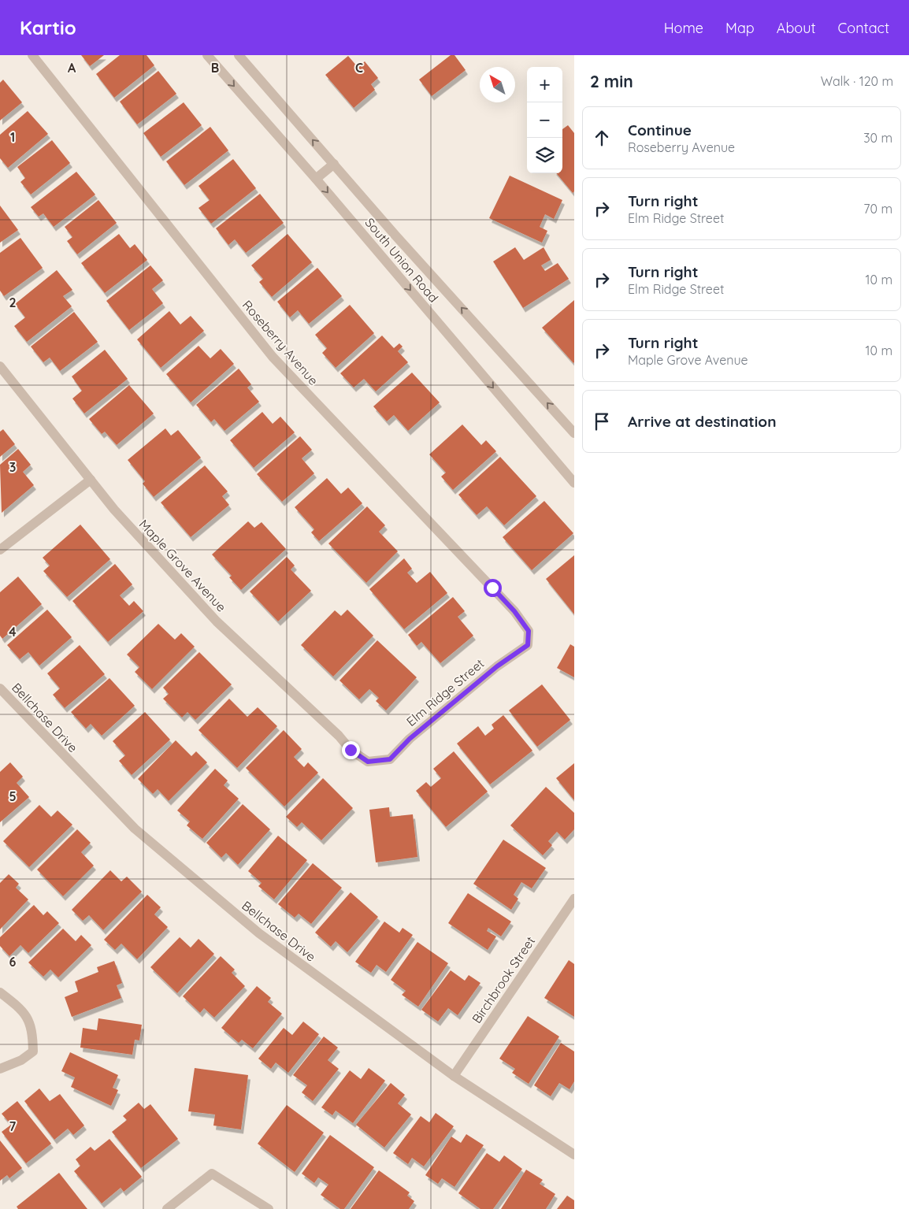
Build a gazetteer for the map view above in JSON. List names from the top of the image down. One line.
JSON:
{"streets":{"street":["South Union Road","Roseberry Avenue","Maple Grove Avenue","Elm Ridge Street","Bellchase Drive","Birchbrook Street"]},"crossings":[["Roseberry Avenue","Elm Ridge Street"],["Maple Grove Avenue","Elm Ridge Street"],["Bellchase Drive","Birchbrook Street"]],"north":"top left","page":{"header":"Kartio","nav":["Home","Map","About","Contact"],"heading":["2 min","Walk · 120 m"],"map_buttons":["+","−"],"list":[["Continue","Roseberry Avenue","30 m"],["Turn right","Elm Ridge Street","70 m"],["Turn right","Elm Ridge Street","10 m"],["Turn right","Maple Grove Avenue","10 m"],"Arrive at destination"]},"grid":{"columns":["A","B","C"],"rows":["1","2","3","4","5","6","7"]}}
